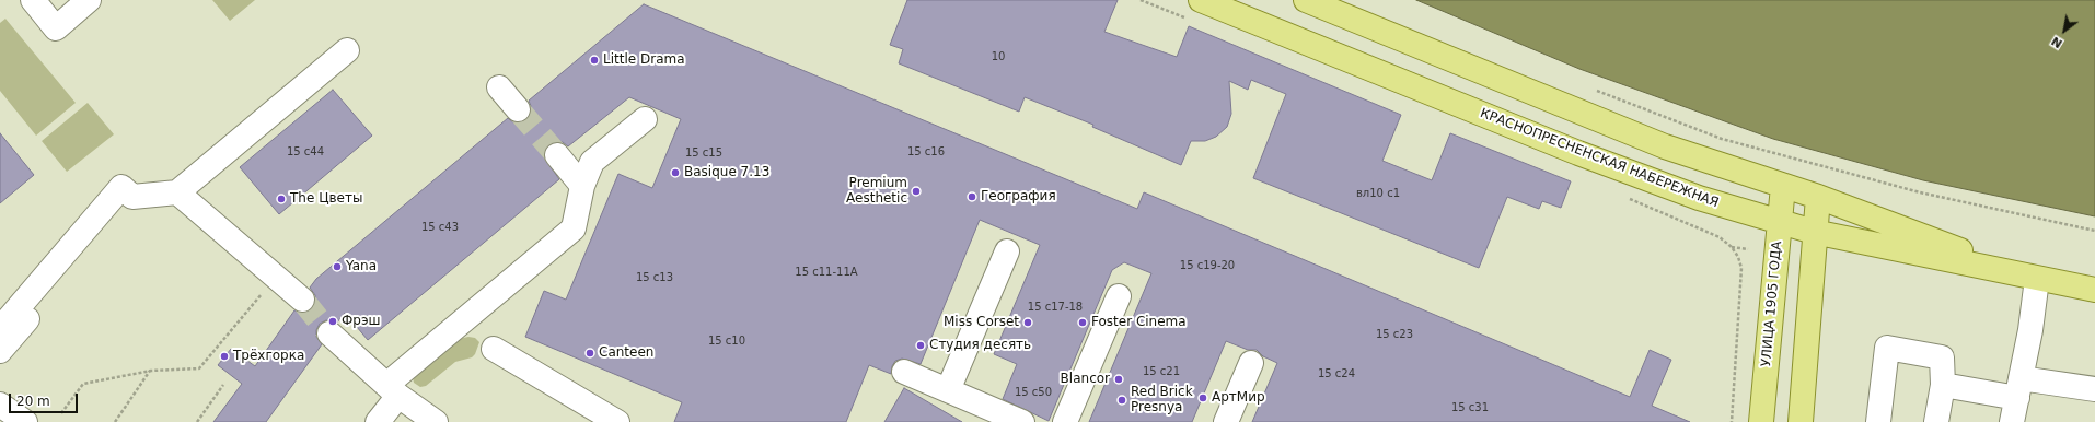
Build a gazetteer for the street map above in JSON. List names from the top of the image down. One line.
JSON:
{"streets":{"main road":["КРАСНОПРЕСНЕНСКАЯ НАБЕРЕЖНАЯ","УЛИЦА 1905 ГОДА"]},"crossings":[["КРАСНОПРЕСНЕНСКАЯ НАБЕРЕЖНАЯ","УЛИЦА 1905 ГОДА"]],"places":["Little Drama","Basique 7.13","Premium Aesthetic","География","The Цветы","Yana","Фрэш","Miss Corset","Foster Cinema","Студия десять","Canteen","Трёхгорка","Blancor","АртМир","Red Brick Presnya"],"house_numbers":["10","15 с44","15 с16","15 с15","вл10 с1","15 с43","15 с19-20","15 с11-11А","15 с13","15 с17-18","15 с23","15 с10","15 с21","15 с24","15 с50","15 с31"],"scale_bar":"20 m","north":"bottom left"}
